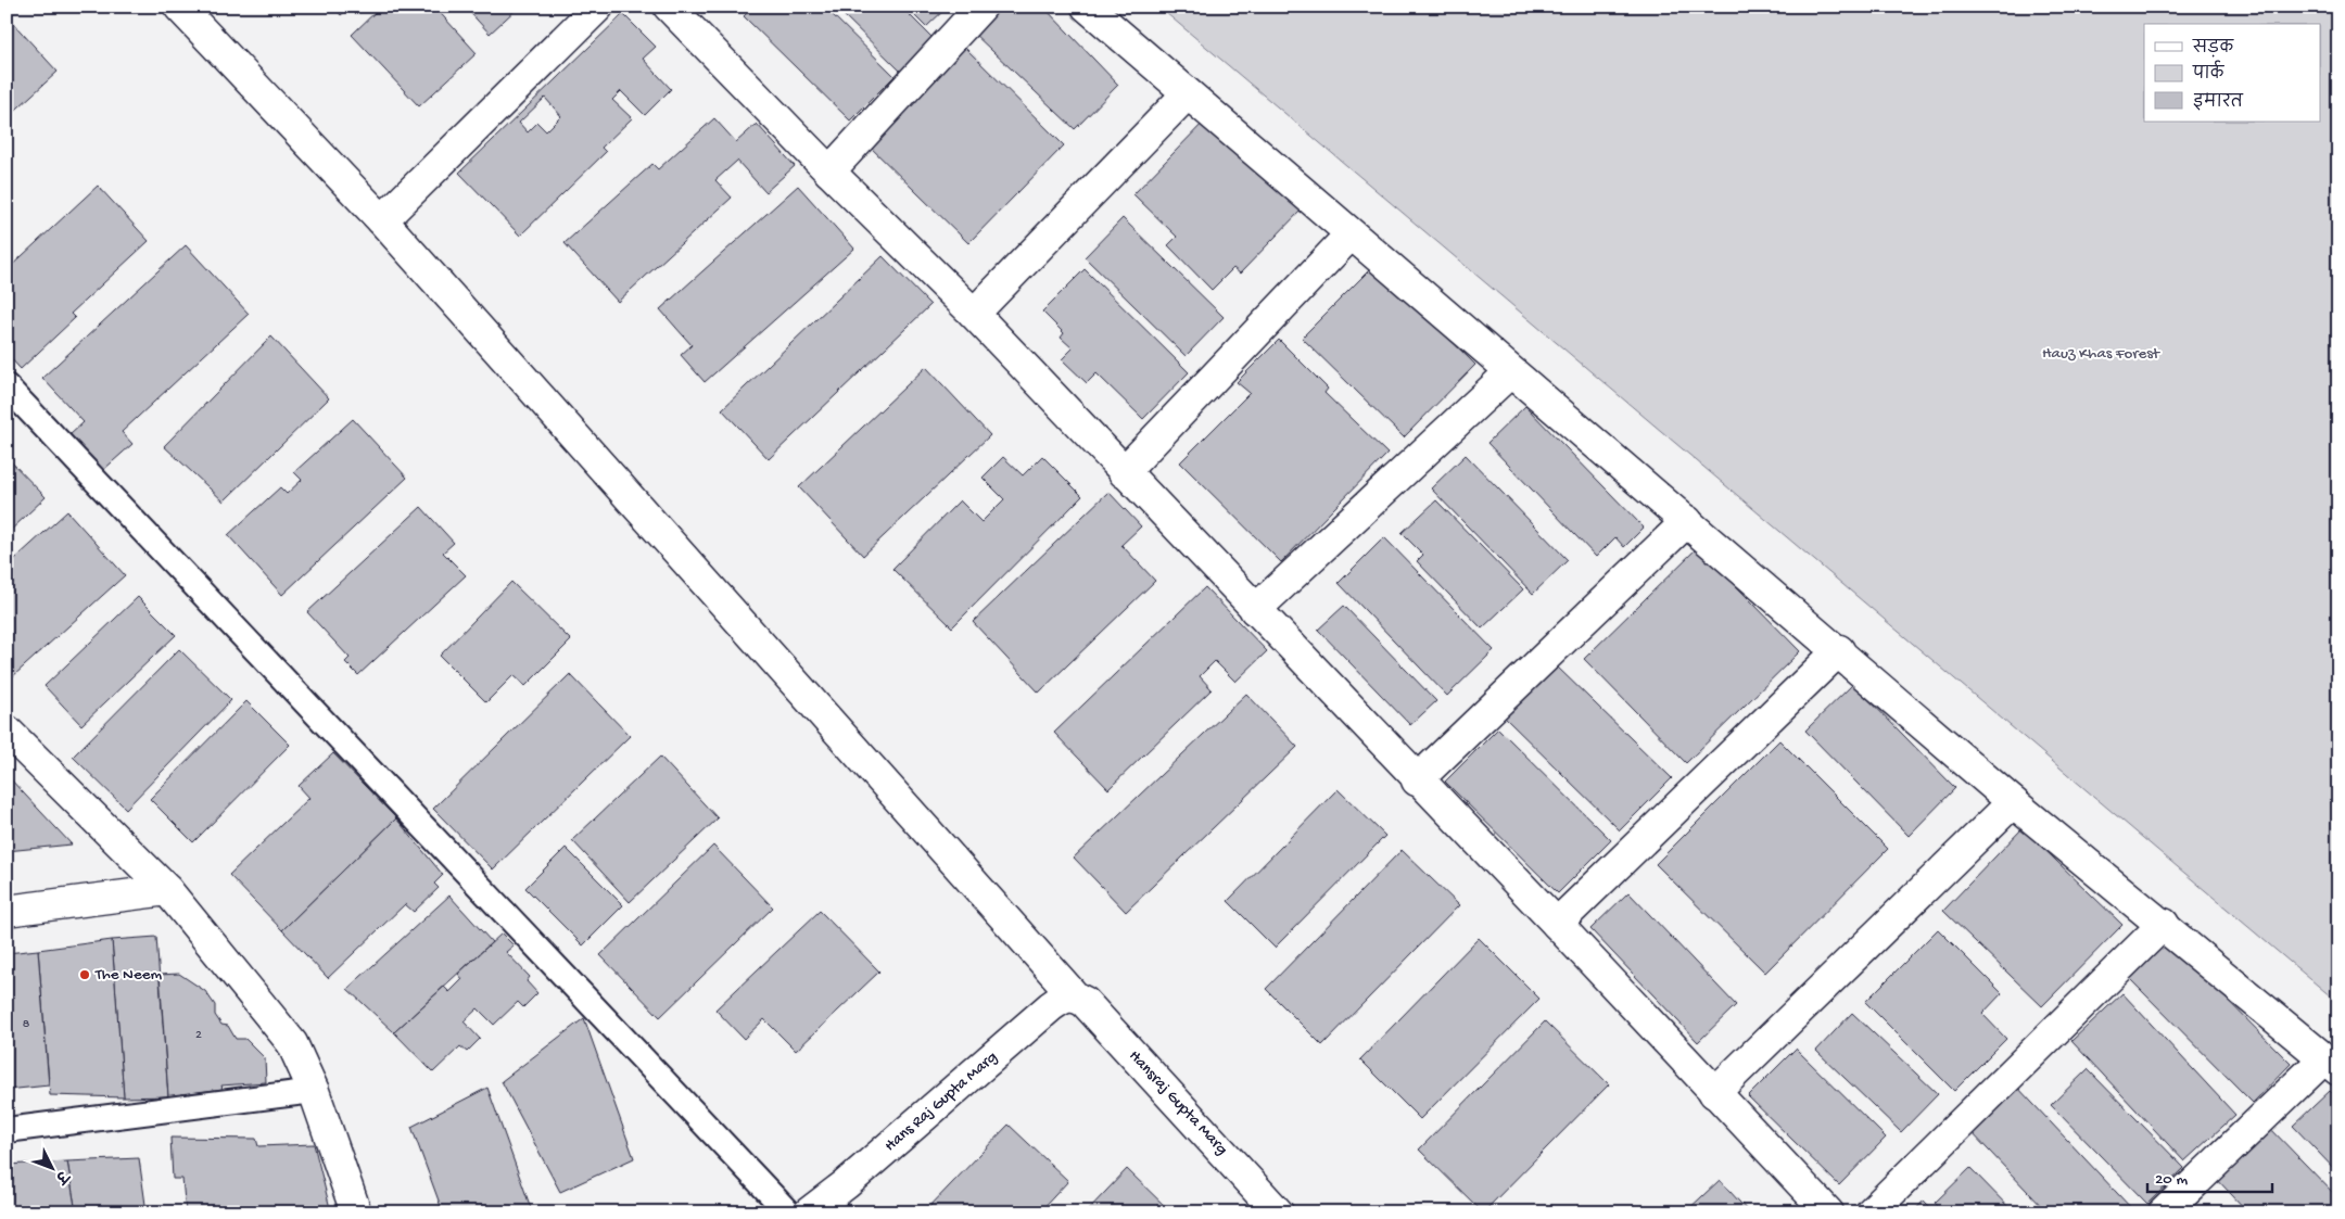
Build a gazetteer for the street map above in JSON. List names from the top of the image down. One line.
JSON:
{"streets":{"street":["Hans Raj Gupta Marg","Hansraj Gupta Marg"]},"crossings":[["Hans Raj Gupta Marg","Hansraj Gupta Marg"]],"parks":["Hauz Khas Forest"],"places":["The Neem"],"house_numbers":["8","2"],"legend":["सड़क","पार्क","इमारत"],"scale_bar":"20 m","north":"bottom right"}
